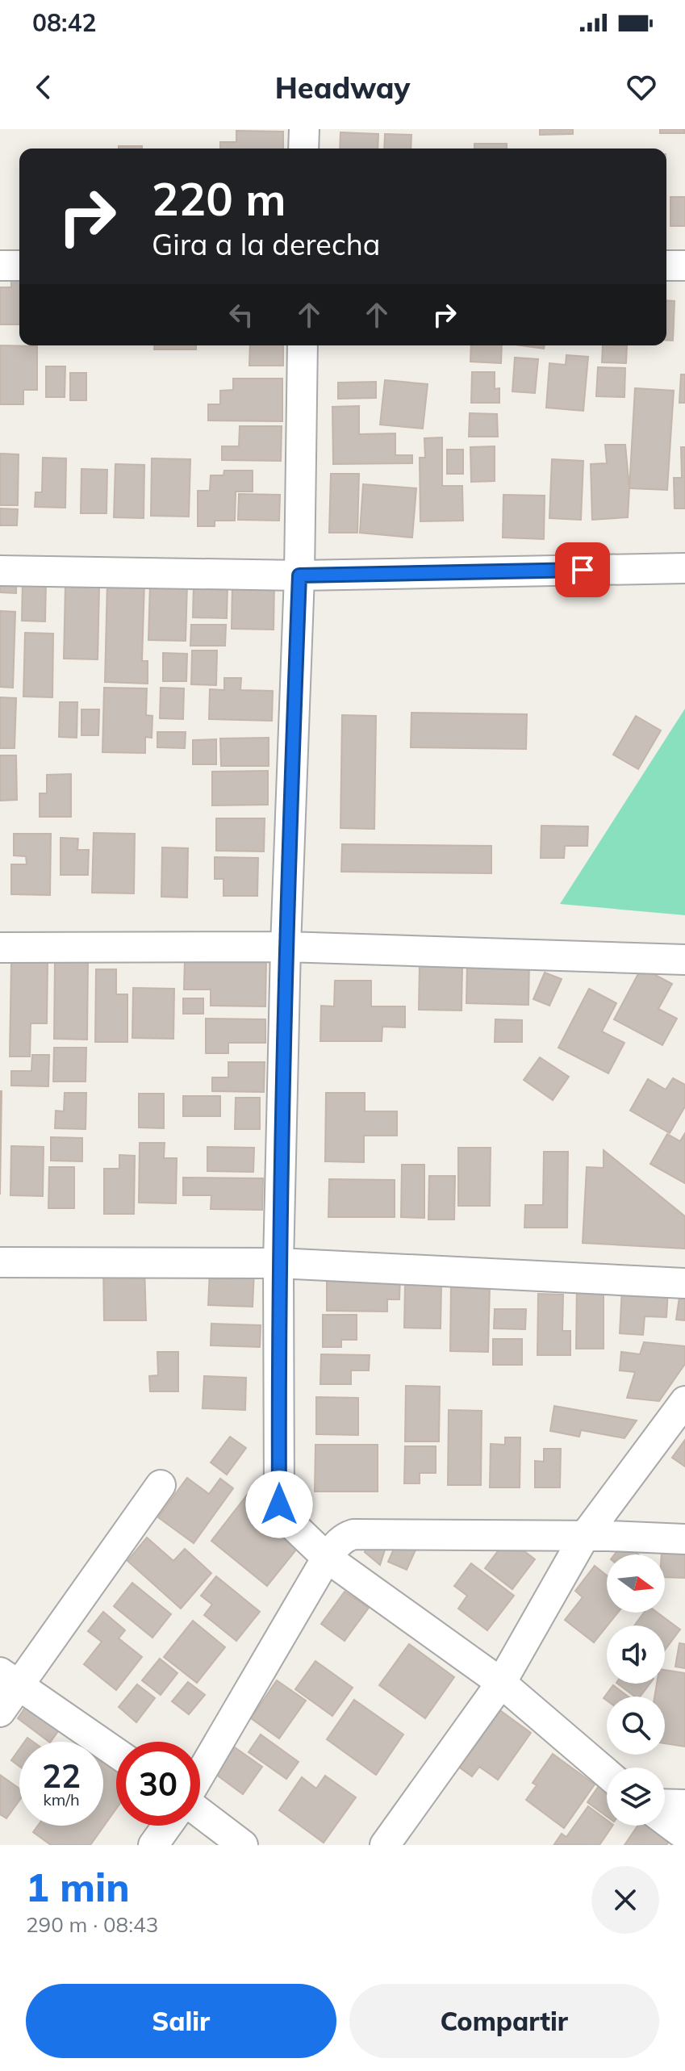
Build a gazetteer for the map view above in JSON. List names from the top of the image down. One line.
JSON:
{"north":"right","page":{"status":"08:42","header":"Headway","turn":["220 m","Gira a la derecha"],"speed":"22 km/h","limit":"30","heading":["1 min","290 m · 08:43"],"buttons":["Salir","Compartir"]}}
